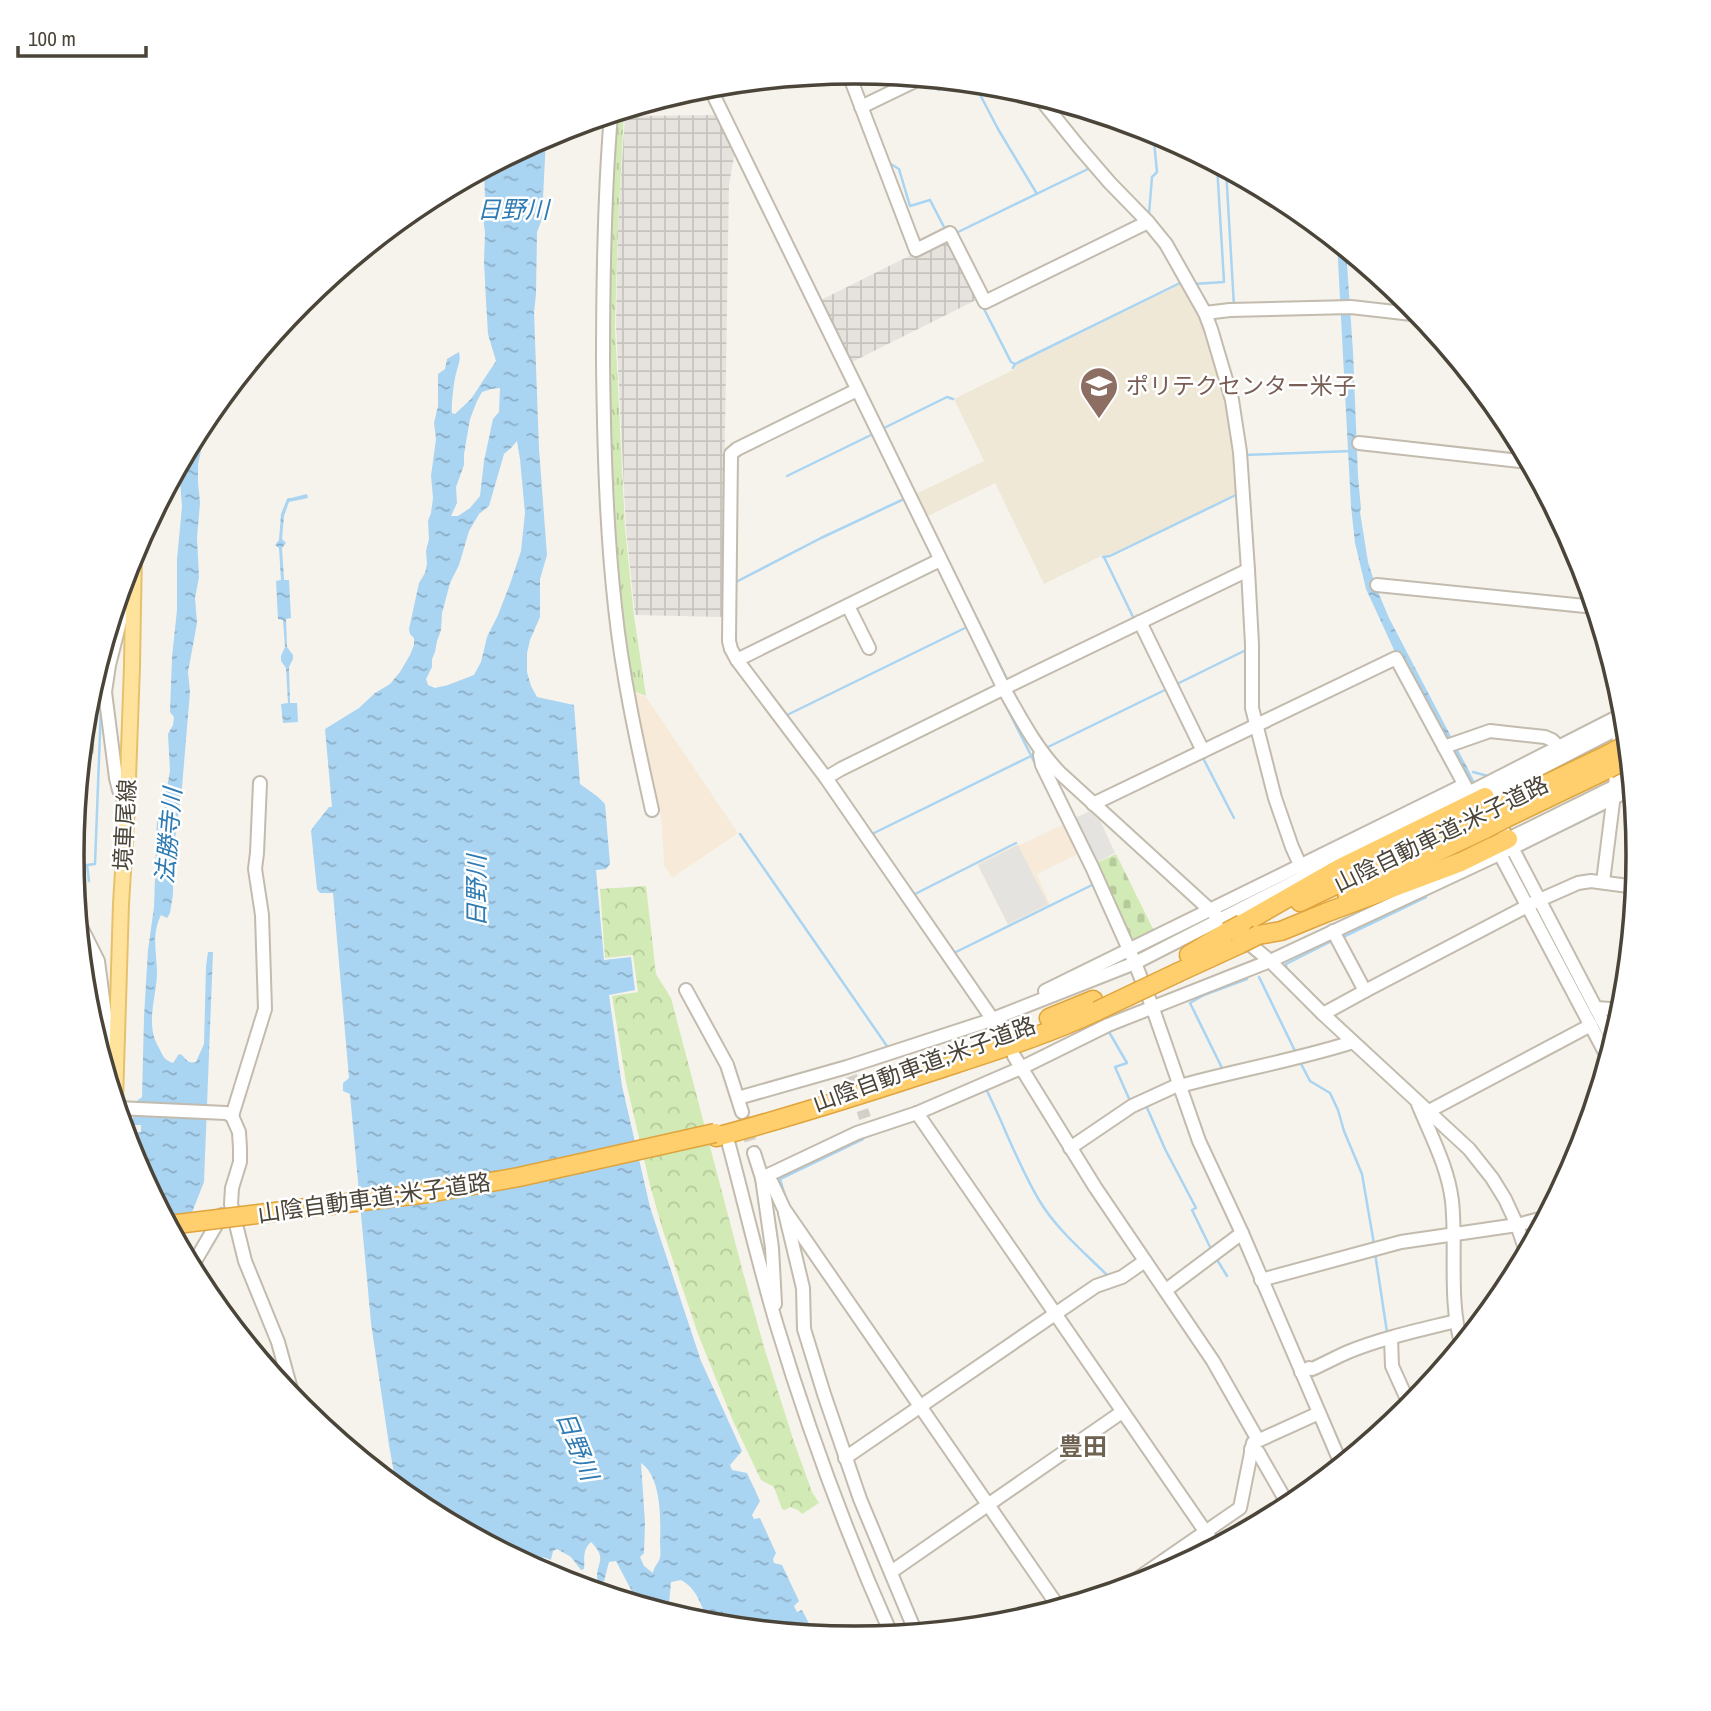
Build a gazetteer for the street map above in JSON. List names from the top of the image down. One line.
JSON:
{"streets":{"highway":["山陰自動車道;米子道路"],"main road":["境車尾線"]},"districts":["豊田"],"water":["日野川","法勝寺川"],"places":{"school or university":["ポリテクセンター米子"]},"scale_bar":"100 m"}
